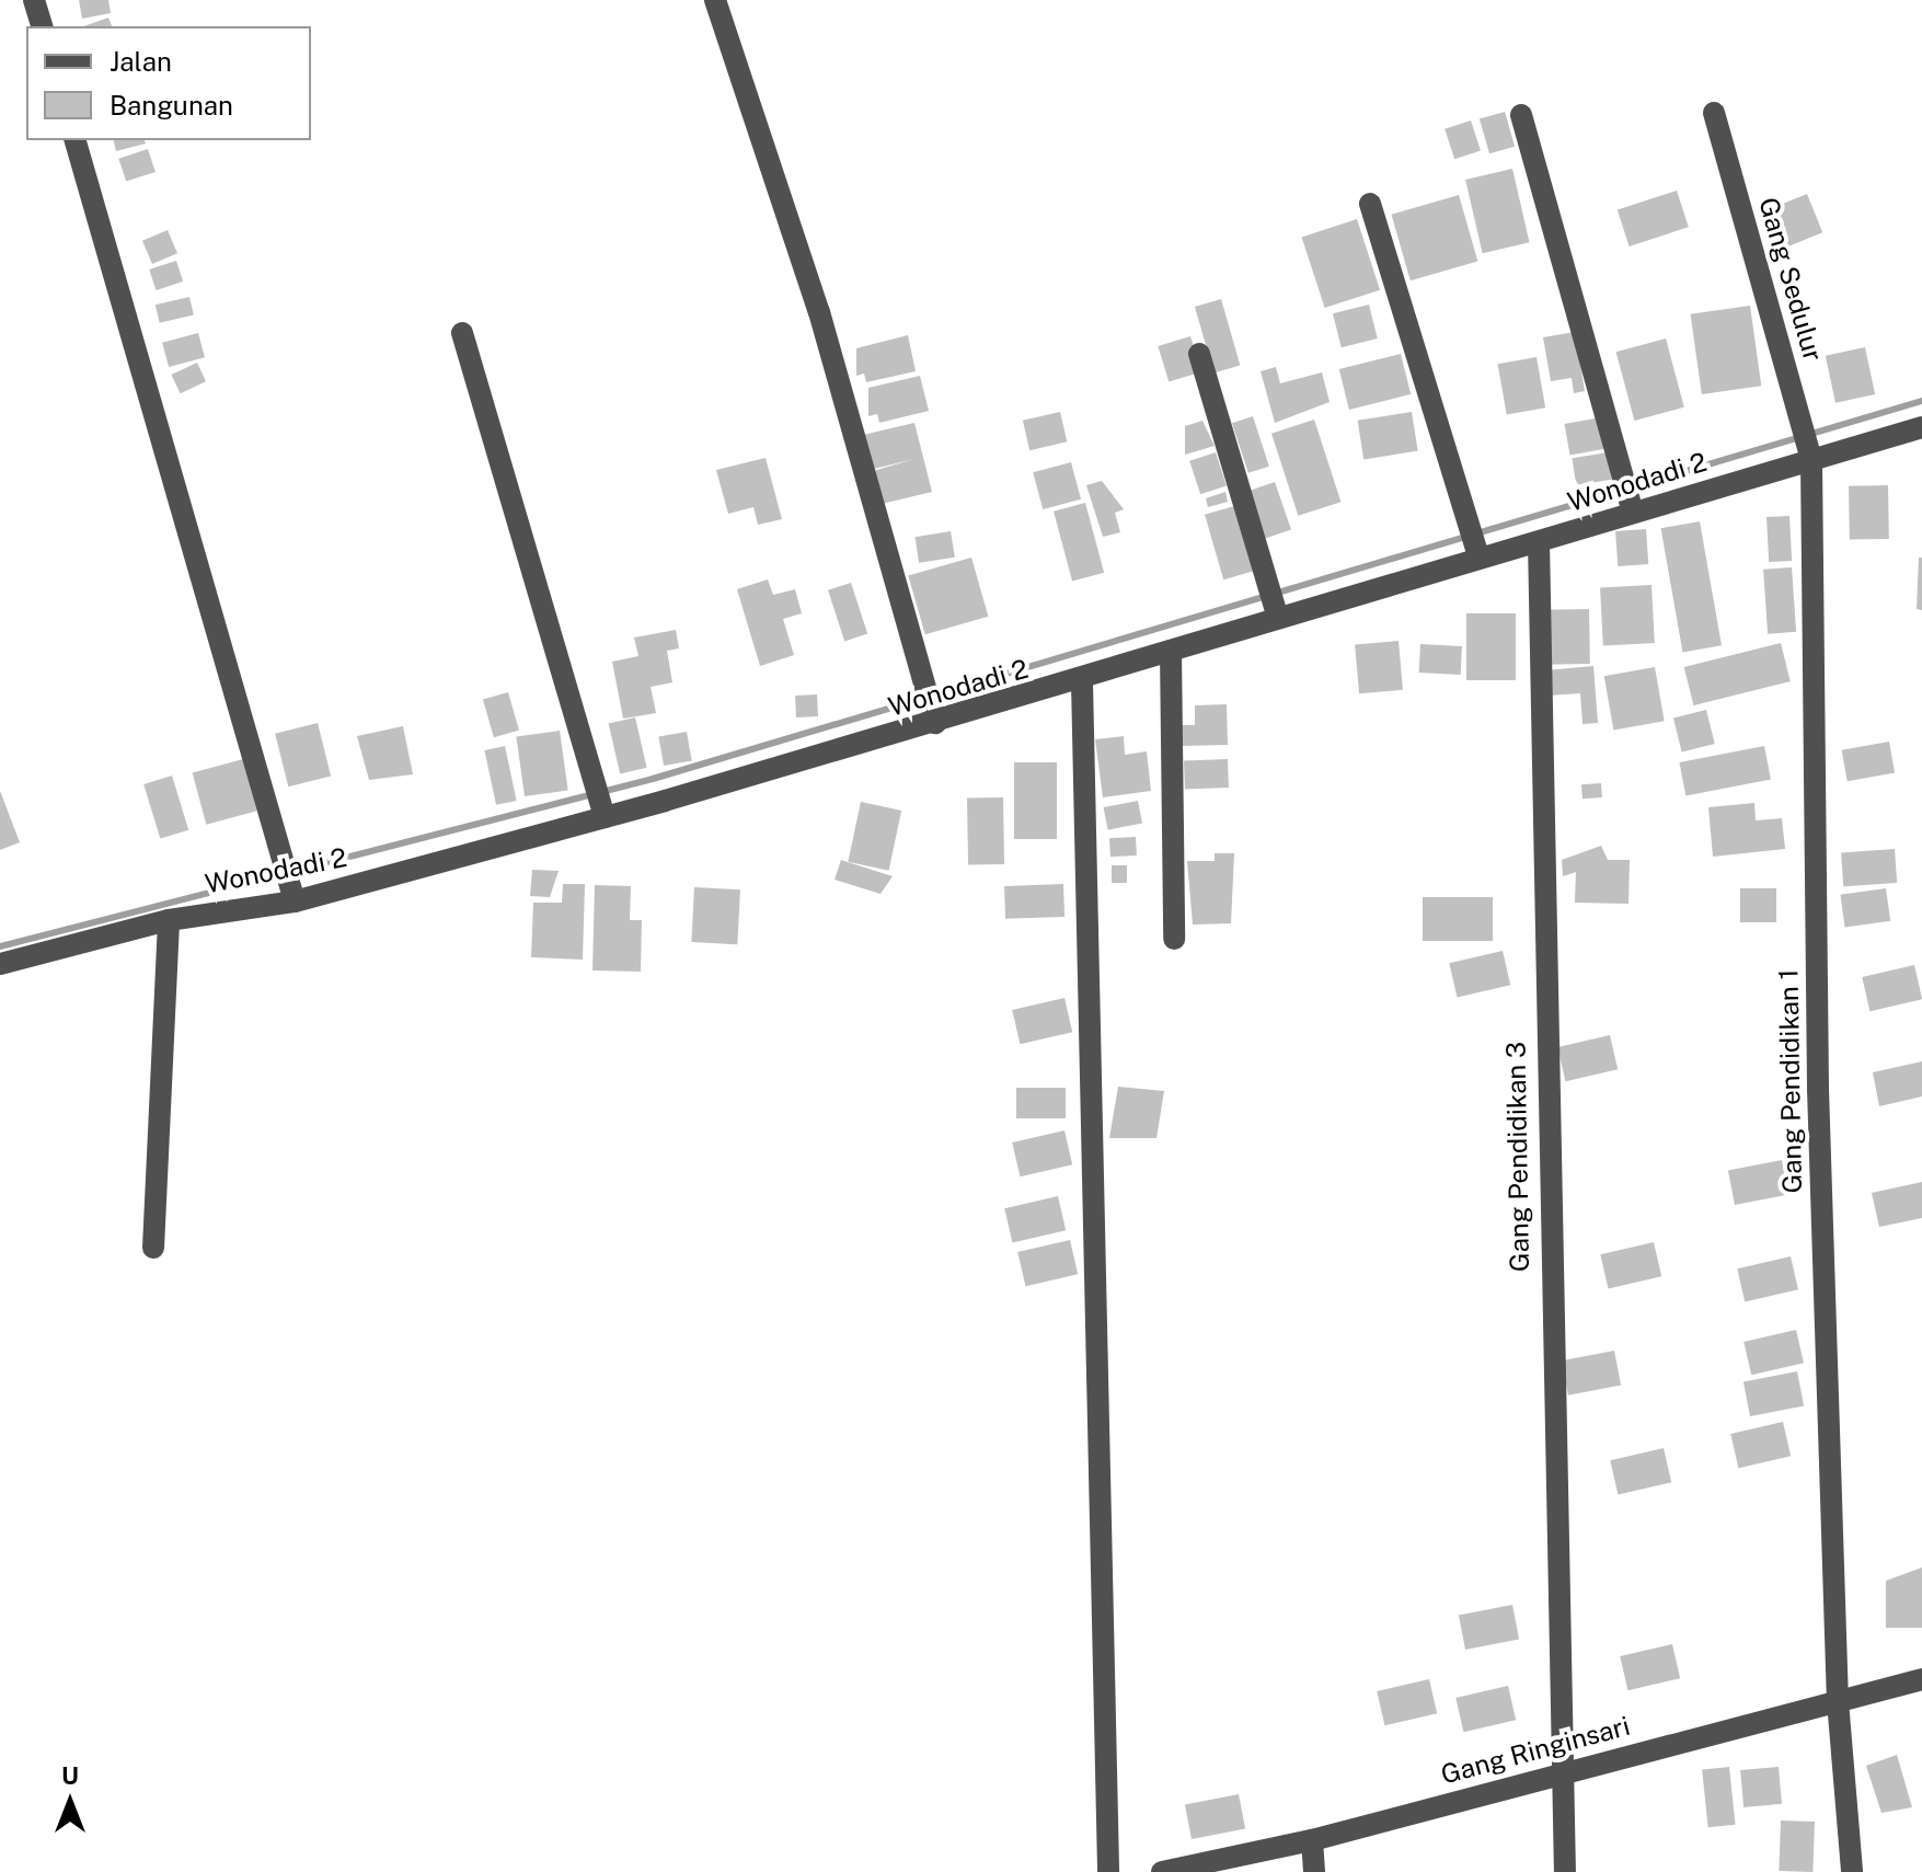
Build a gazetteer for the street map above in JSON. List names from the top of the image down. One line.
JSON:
{"streets":{"street":["Gang Sedulur","Wonodadi 2","Gang Pendidikan 1","Gang Pendidikan 3","Gang Ringinsari"]},"crossings":[["Gang Sedulur","Wonodadi 2"],["Gang Sedulur","Gang Pendidikan 1"],["Wonodadi 2","Gang Pendidikan 1"],["Wonodadi 2","Gang Pendidikan 3"],["Gang Pendidikan 1","Gang Ringinsari"],["Gang Pendidikan 3","Gang Ringinsari"]],"legend":["Jalan","Bangunan"],"north":"top"}
